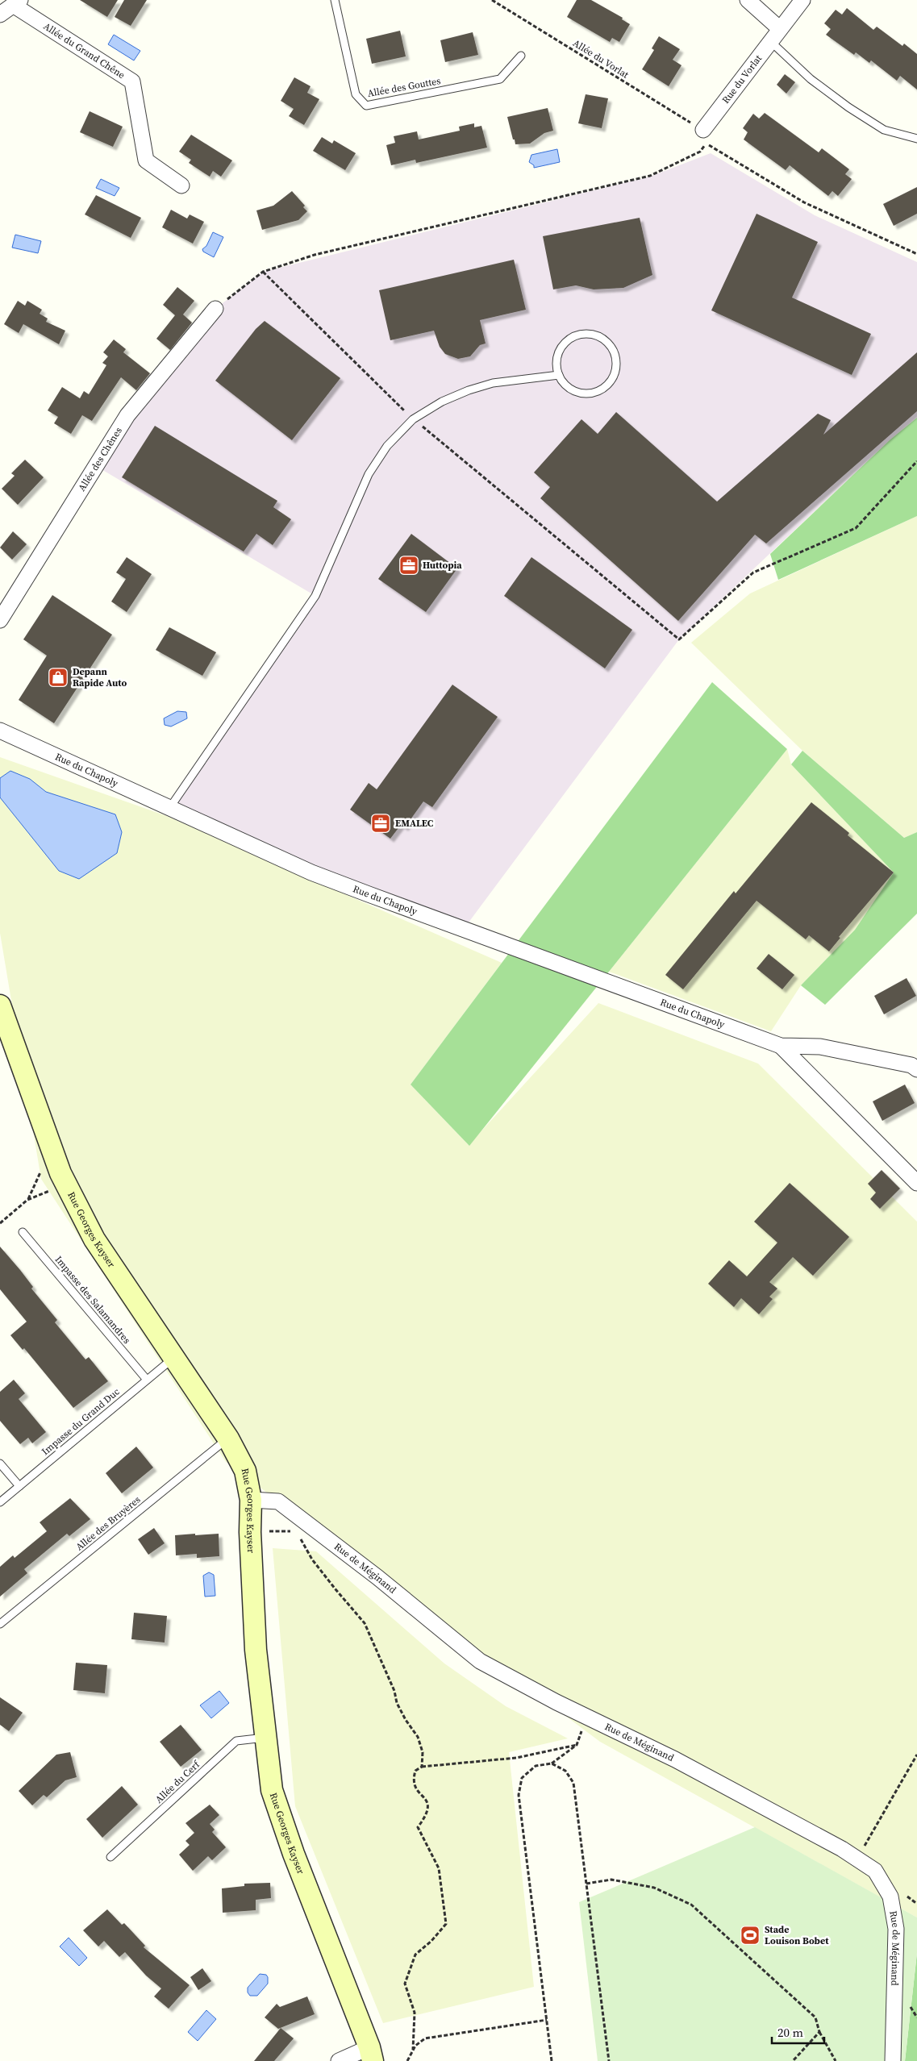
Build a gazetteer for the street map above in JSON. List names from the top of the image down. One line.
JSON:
{"streets":{"street":["Allée du Grand Chêne","Rue du Vorlat","Allée des Chênes","Rue du Chapoly","Rue Georges Kayser","Rue de Méginand"],"lane":["Allée des Gouttes","Impasse des Salamandres","Impasse du Grand Duc","Allée des Bruyères","Allée du Cerf"],"path":["Allée du Vorlat"]},"crossings":[["Allée du Vorlat","Rue du Vorlat"],["Rue Georges Kayser","Impasse du Grand Duc"],["Rue Georges Kayser","Allée des Bruyères"],["Rue Georges Kayser","Rue de Méginand"],["Rue Georges Kayser","Allée du Cerf"],["Impasse des Salamandres","Impasse du Grand Duc"]],"places":{"office":["Huttopia","EMALEC"],"shop":["Depann Rapide Auto"],"sports":["Stade Louison Bobet"]},"scale_bar":"20 m"}
